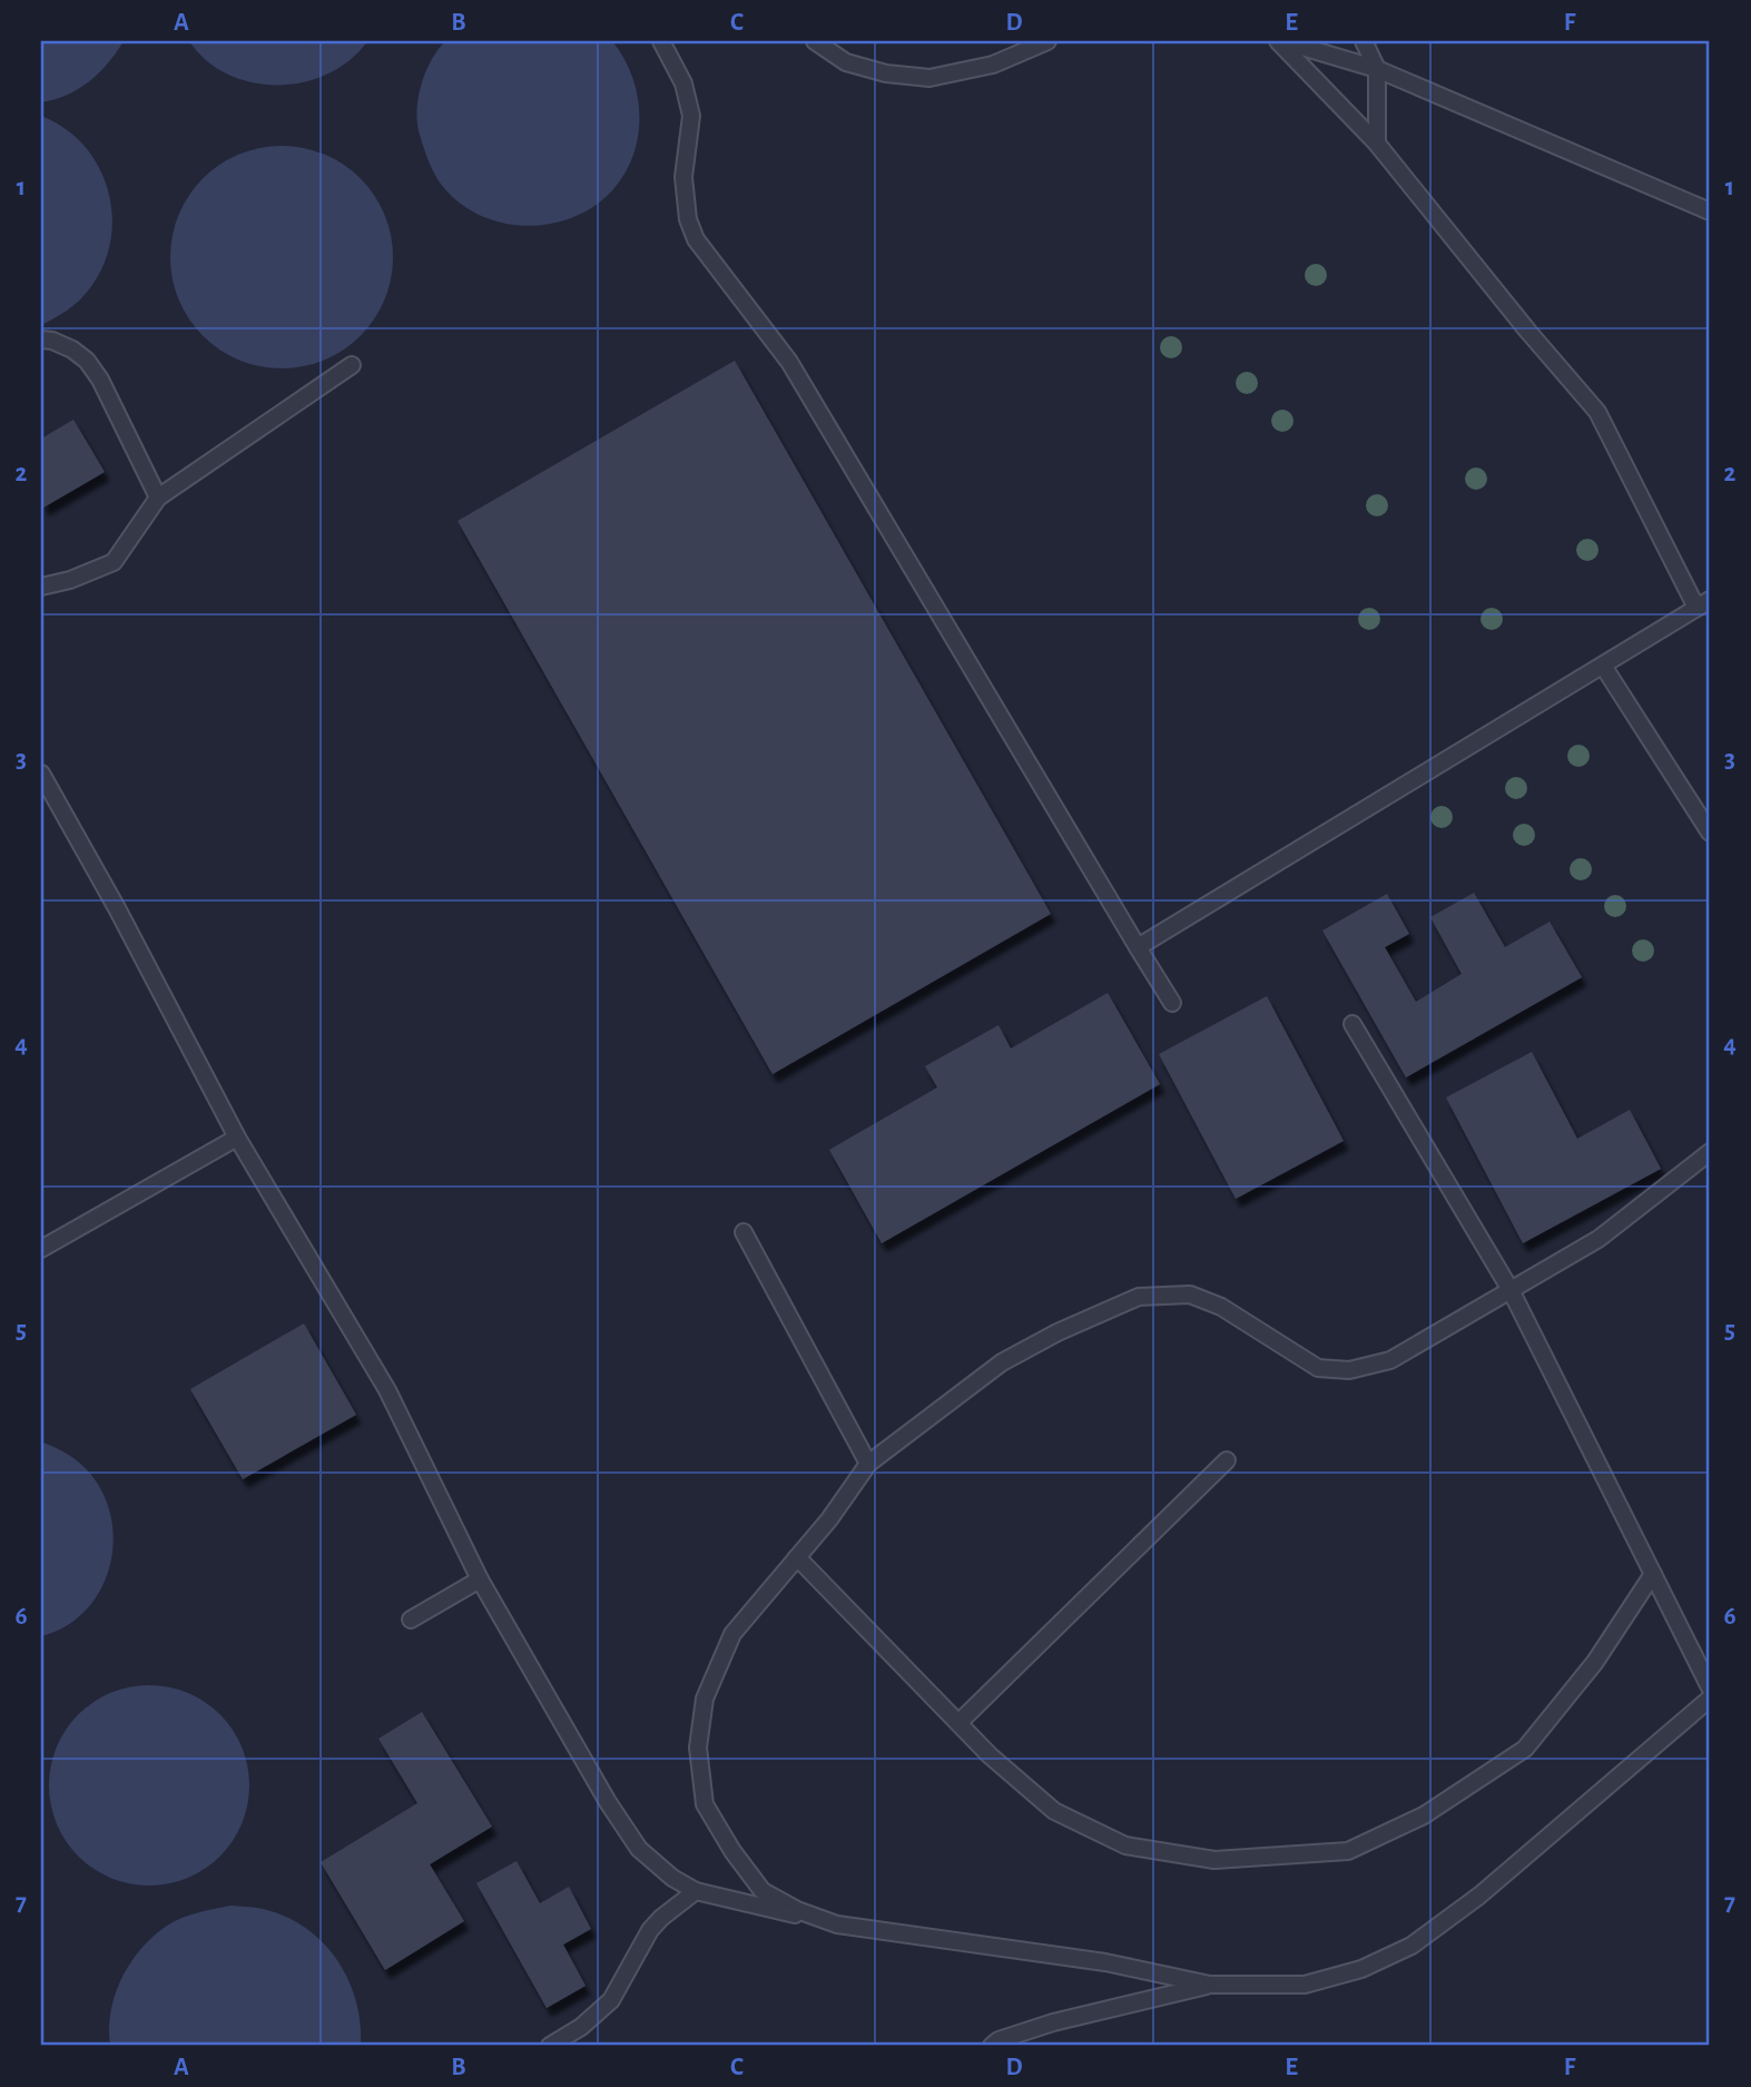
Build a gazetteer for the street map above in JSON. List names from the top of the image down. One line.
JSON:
{"grid":{"columns":["A","B","C","D","E","F"],"rows":["1","2","3","4","5","6","7"]}}
